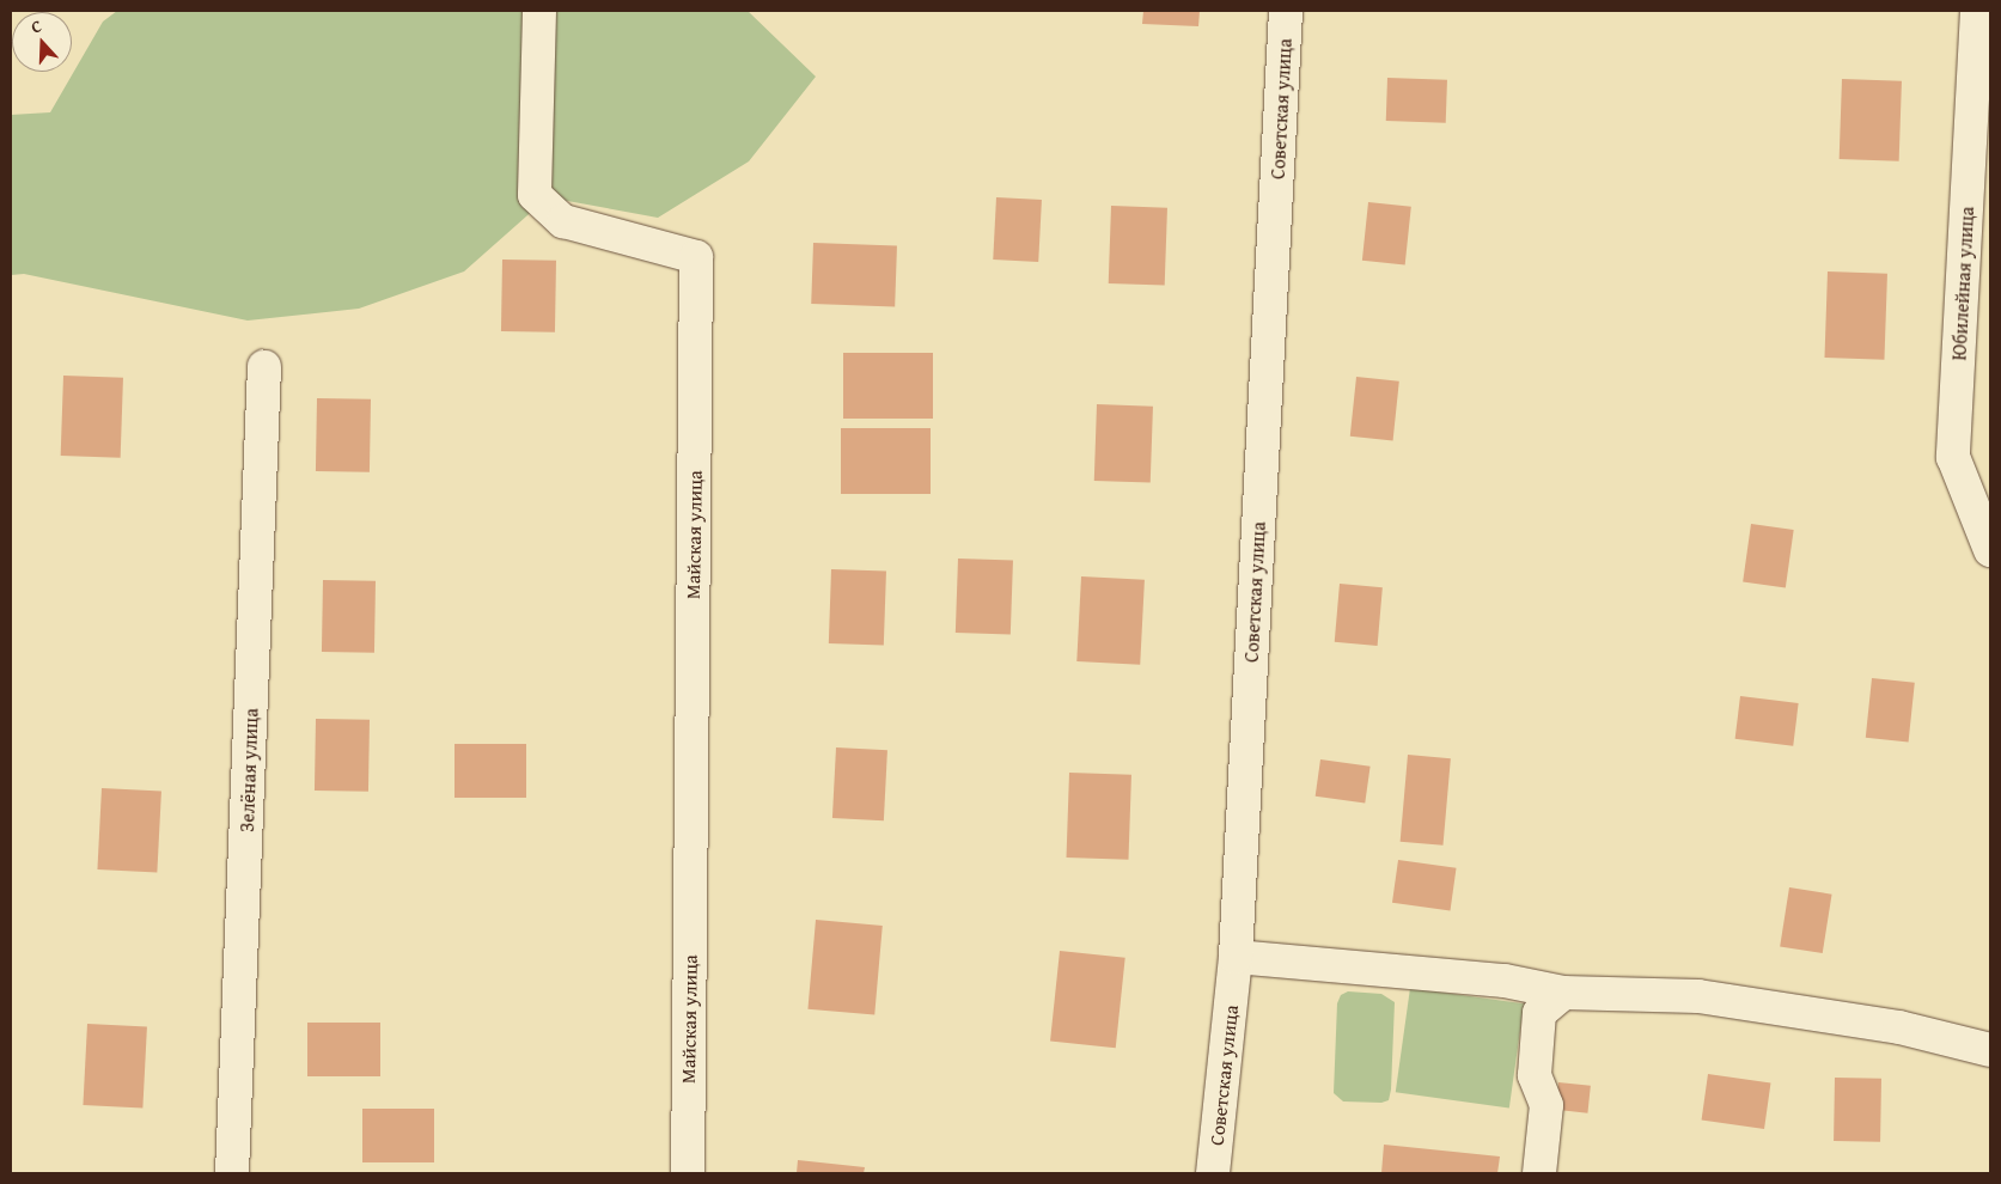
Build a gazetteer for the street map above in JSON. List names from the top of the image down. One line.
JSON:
{"streets":{"street":["Советская улица","Юбилейная улица","Майская улица","Зелёная улица"]},"north":"top"}
